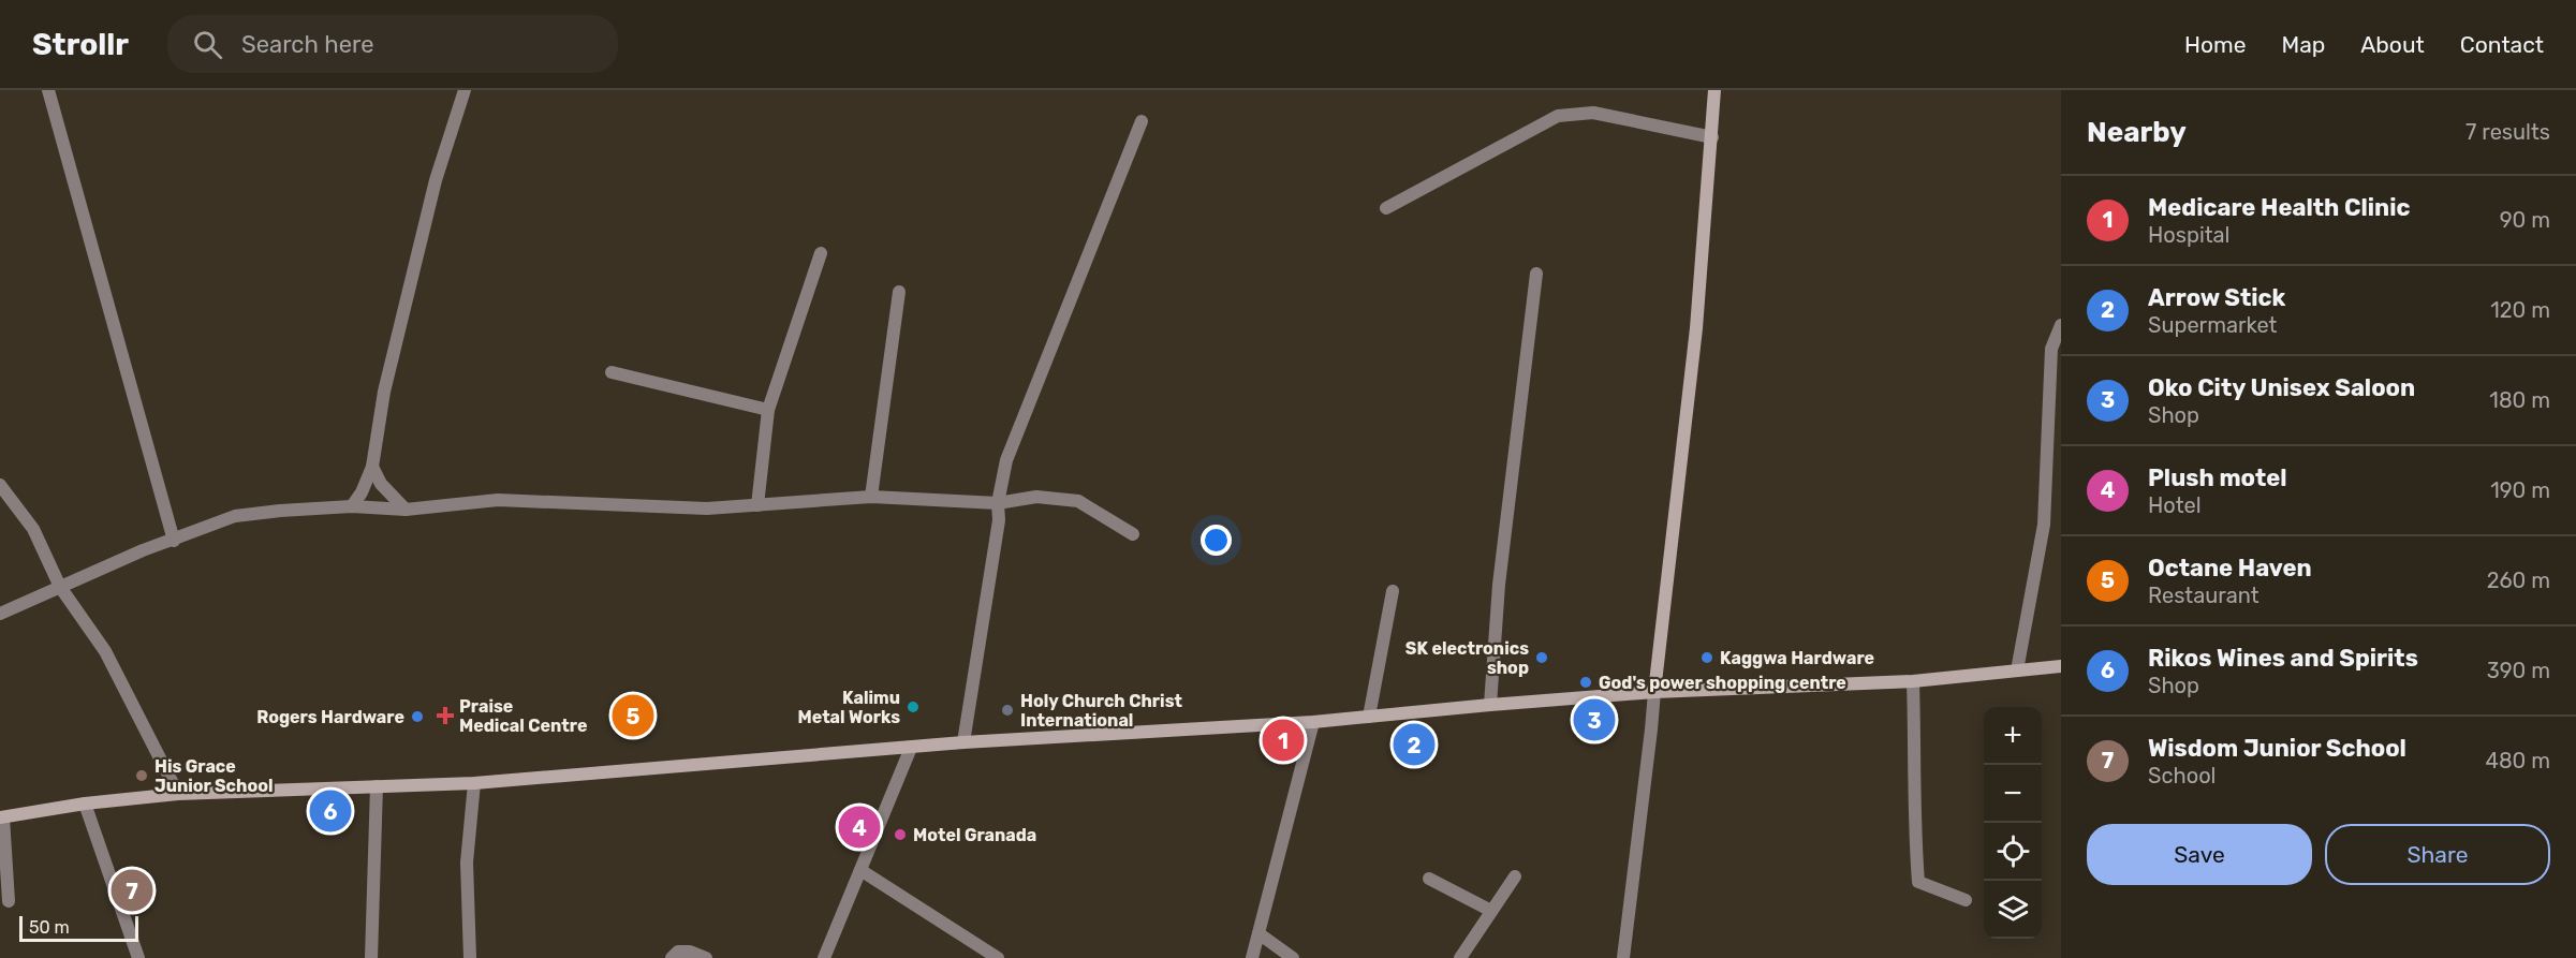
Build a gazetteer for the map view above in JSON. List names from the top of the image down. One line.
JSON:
{"places":{"other":["SK electronics shop","Kaggwa Hardware","God's power shopping centre","Kalimu Metal Works","Holy Church Christ International","Rogers Hardware","His Grace Junior School","Motel Granada"],"health":["Praise Medical Centre"]},"scale_bar":"50 m","page":{"header":"Strollr","search":"Search here","nav":["Home","Map","About","Contact"],"heading":["Nearby","7 results"],"list":[{"mark":"1","name":"Medicare Health Clinic","note":"Hospital","value":"90 m"},{"mark":"2","name":"Arrow Stick","note":"Supermarket","value":"120 m"},{"mark":"3","name":"Oko City Unisex Saloon","note":"Shop","value":"180 m"},{"mark":"4","name":"Plush motel","note":"Hotel","value":"190 m"},{"mark":"5","name":"Octane Haven","note":"Restaurant","value":"260 m"},{"mark":"6","name":"Rikos Wines and Spirits","note":"Shop","value":"390 m"},{"mark":"7","name":"Wisdom Junior School","note":"School","value":"480 m"}],"pins":["5","3","1","2","6","4","7"],"map_buttons":["+","−"],"buttons":["Save","Share"],"scale":"50 m"}}
